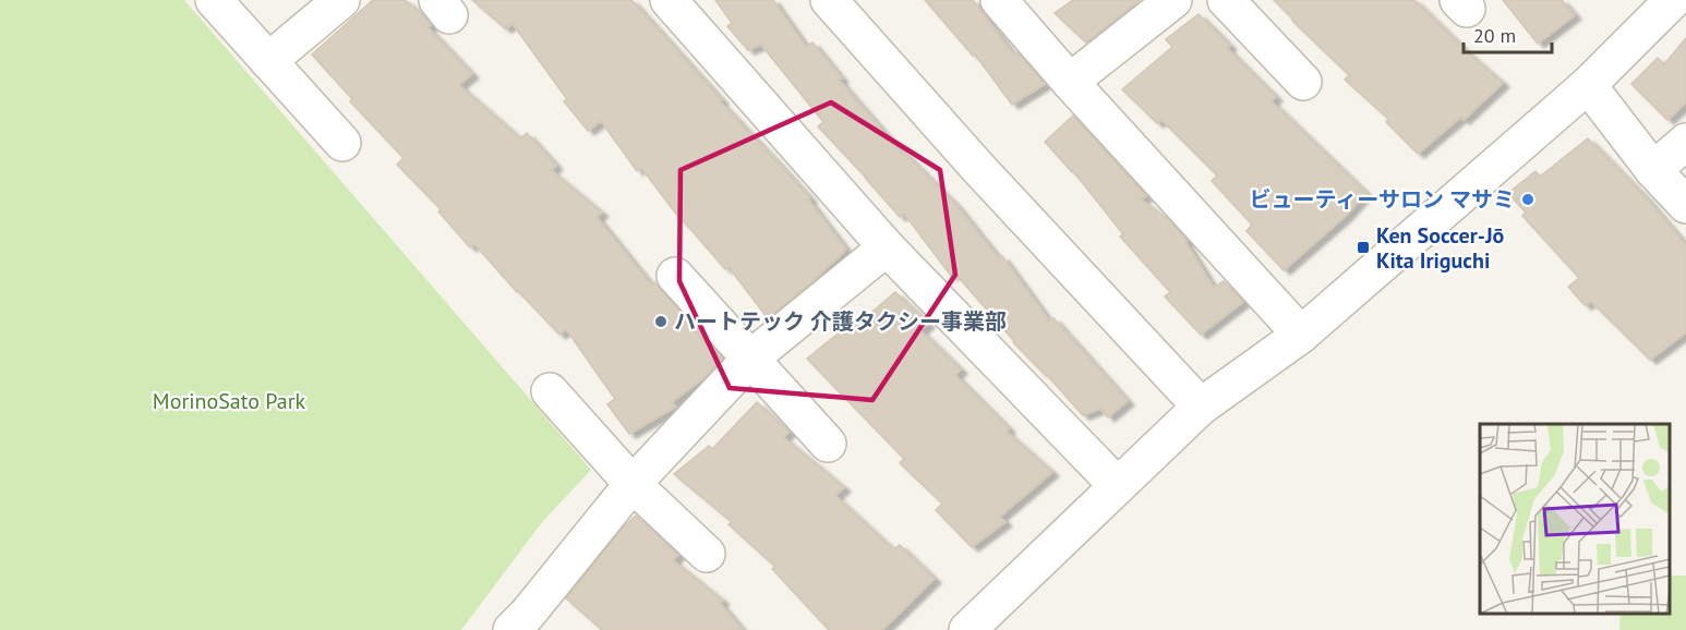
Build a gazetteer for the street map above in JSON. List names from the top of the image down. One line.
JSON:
{"parks":["MorinoSato Park"],"places":{"other":["ビューティーサロン マサミ","ハートテック 介護タクシー事業部"],"transit":["Ken Soccer-Jō Kita Iriguchi"]},"scale_bar":"20 m"}
